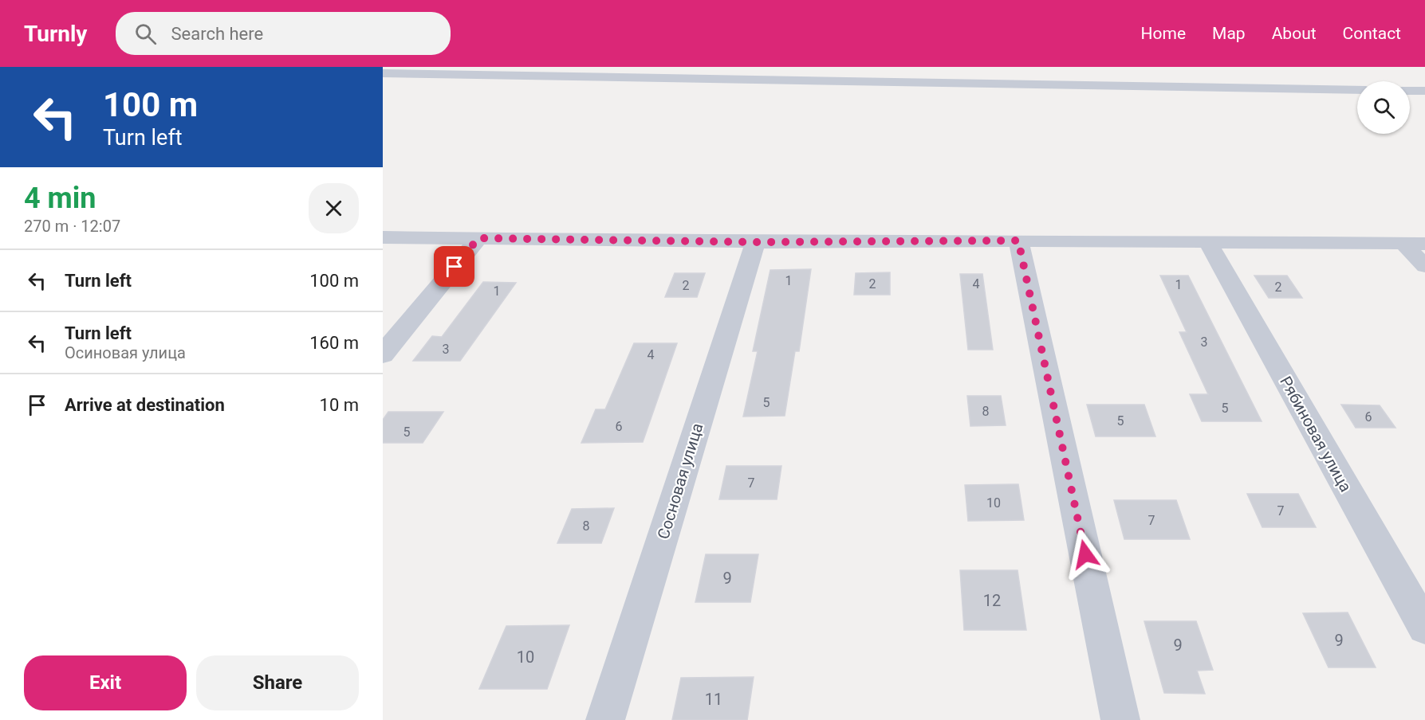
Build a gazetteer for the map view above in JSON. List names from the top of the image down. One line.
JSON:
{"streets":{"street":["Рябиновая улица","Сосновая улица"]},"house_numbers":["1","2","4","1","2","2","1","3","3","4","5","5","8","6","5","6","5","7","10","7","7","8","9","12","9","9","10","11"],"page":{"header":"Turnly","search":"Search here","nav":["Home","Map","About","Contact"],"turn":["100 m","Turn left"],"heading":["4 min","270 m · 12:07"],"list":[{"name":"Turn left","value":"100 m"},{"name":"Turn left","note":"Осиновая улица","value":"160 m"},{"name":"Arrive at destination","value":"10 m"}],"buttons":["Exit","Share"]}}
